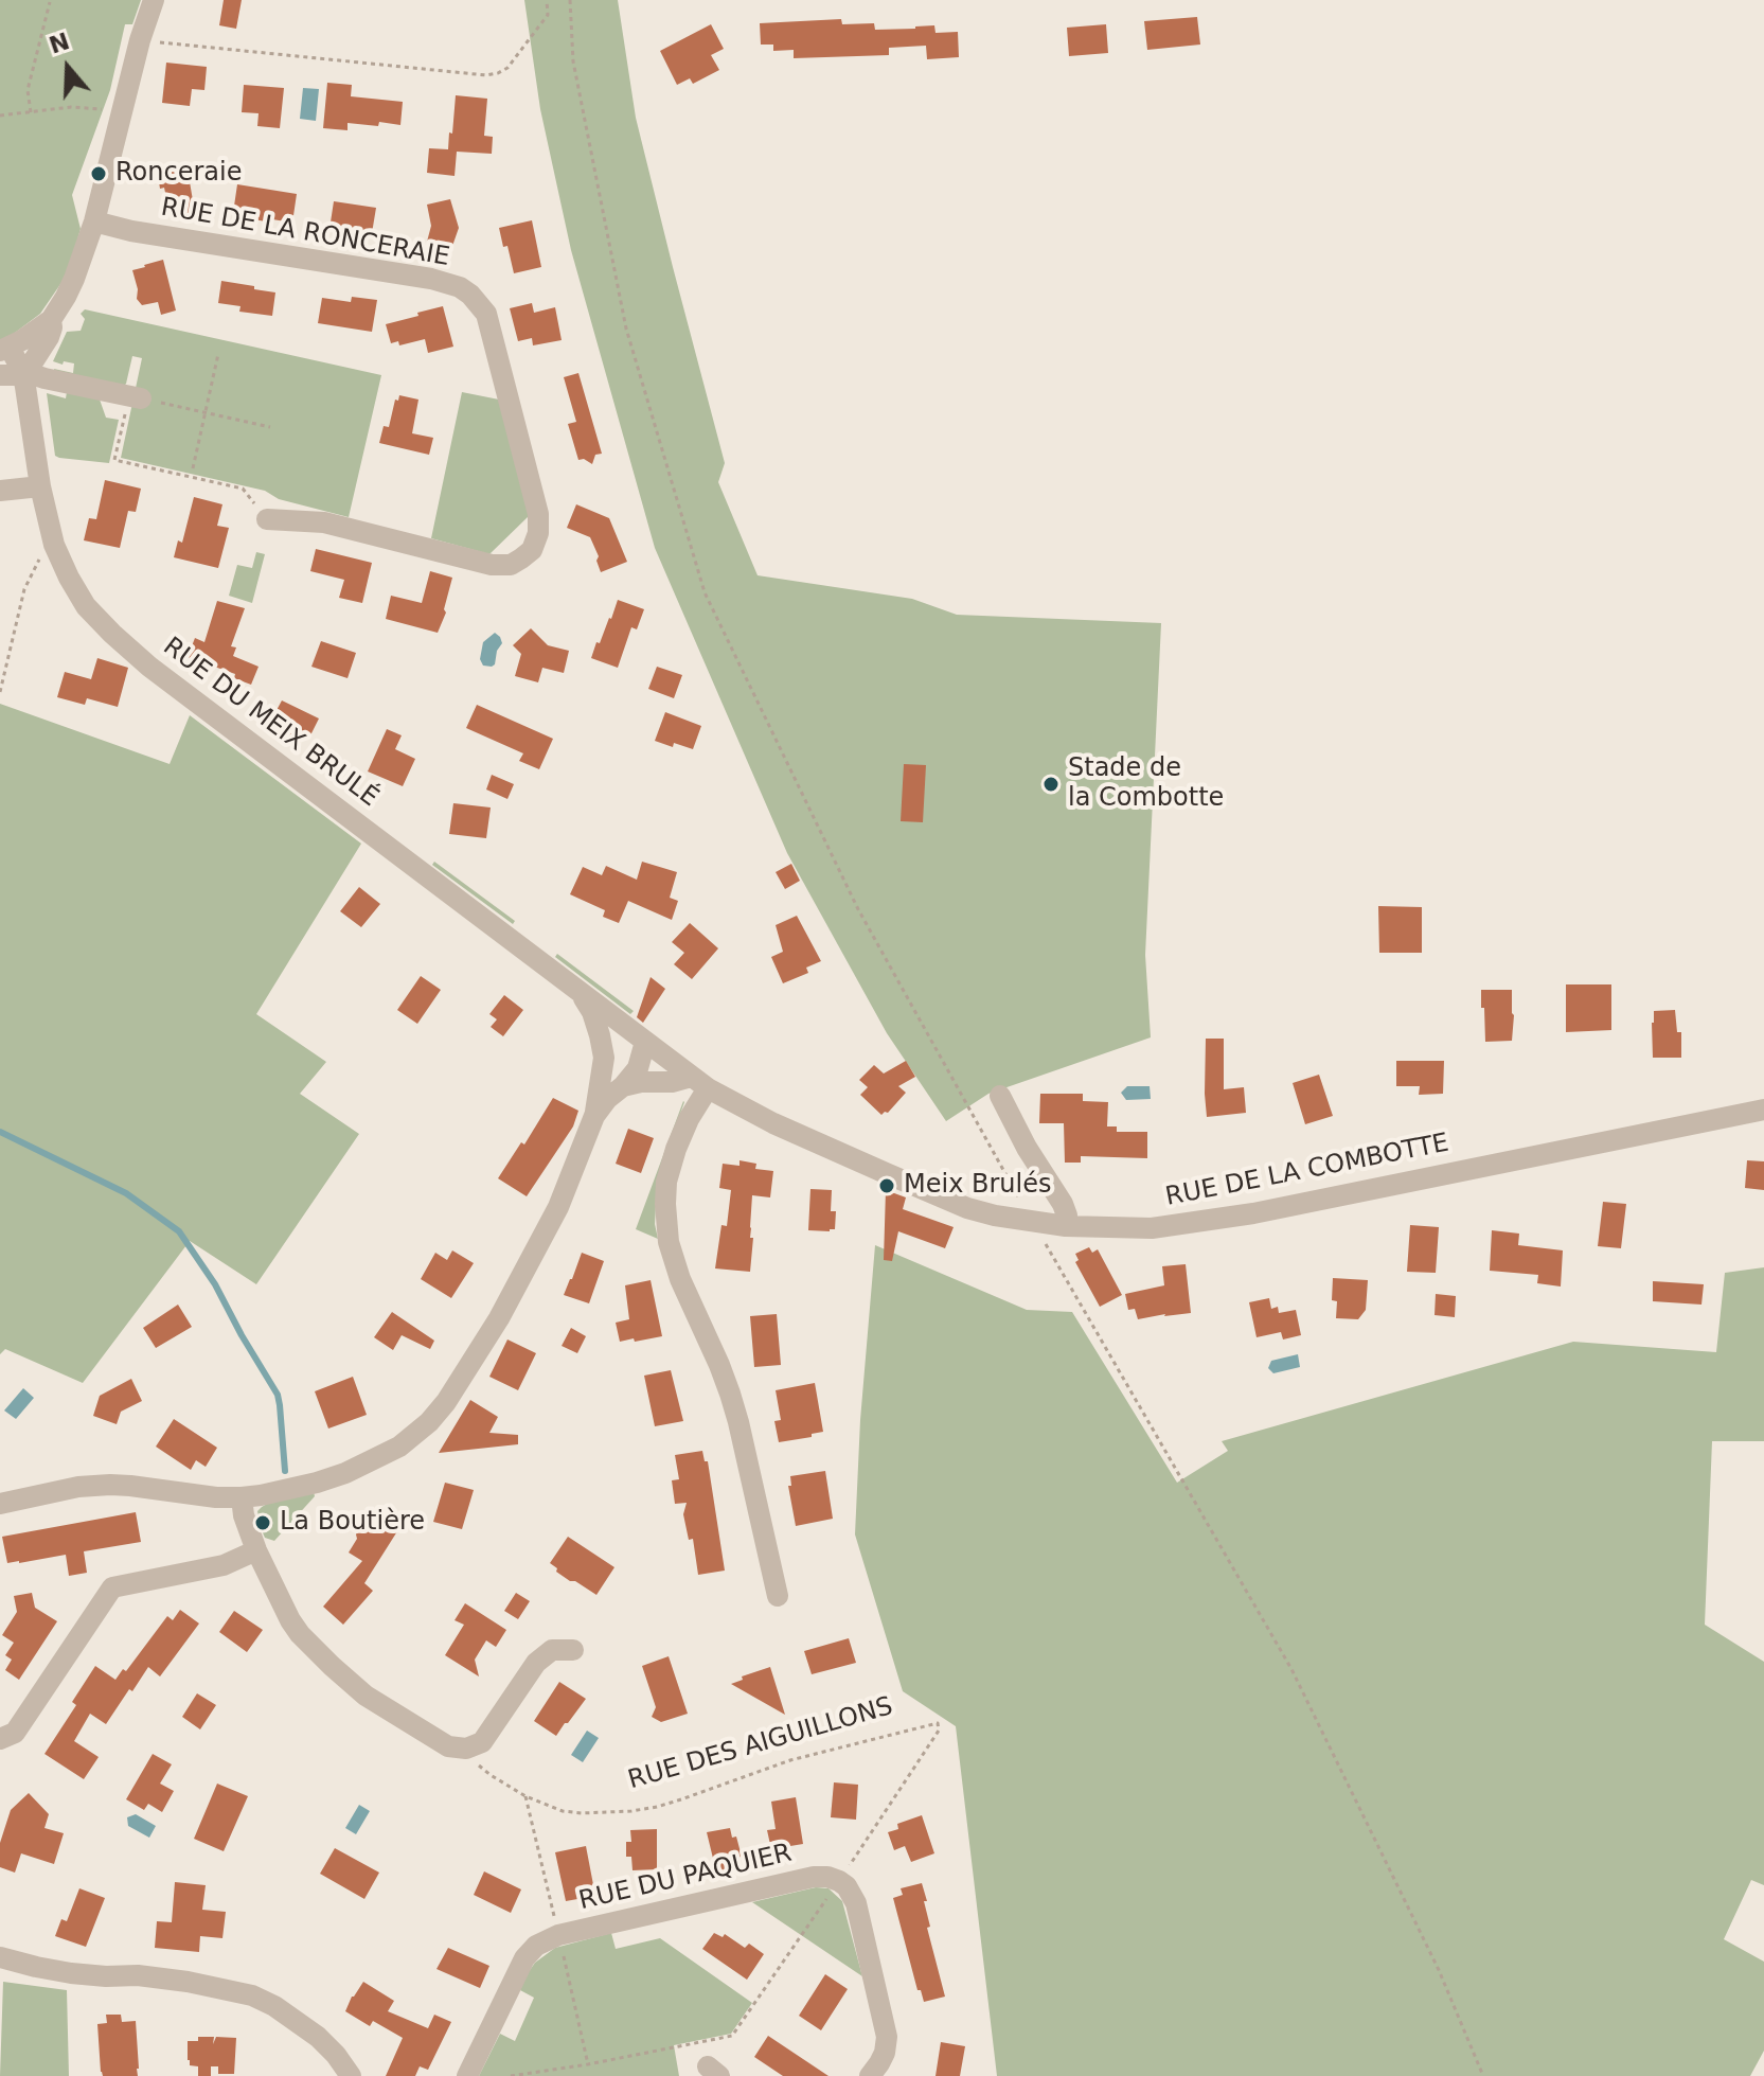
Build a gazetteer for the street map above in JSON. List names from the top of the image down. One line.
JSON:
{"streets":{"street":["RUE DE LA RONCERAIE","RUE DU MEIX BRULÉ","RUE DE LA COMBOTTE","RUE DU PAQUIER"],"path":["RUE DES AIGUILLONS"]},"crossings":[["RUE DU MEIX BRULÉ","RUE DE LA COMBOTTE"],["RUE DES AIGUILLONS","RUE DU PAQUIER"]],"places":["Ronceraie","Stade de la Combotte","Meix Brulés","La Boutière"],"north":"top"}
